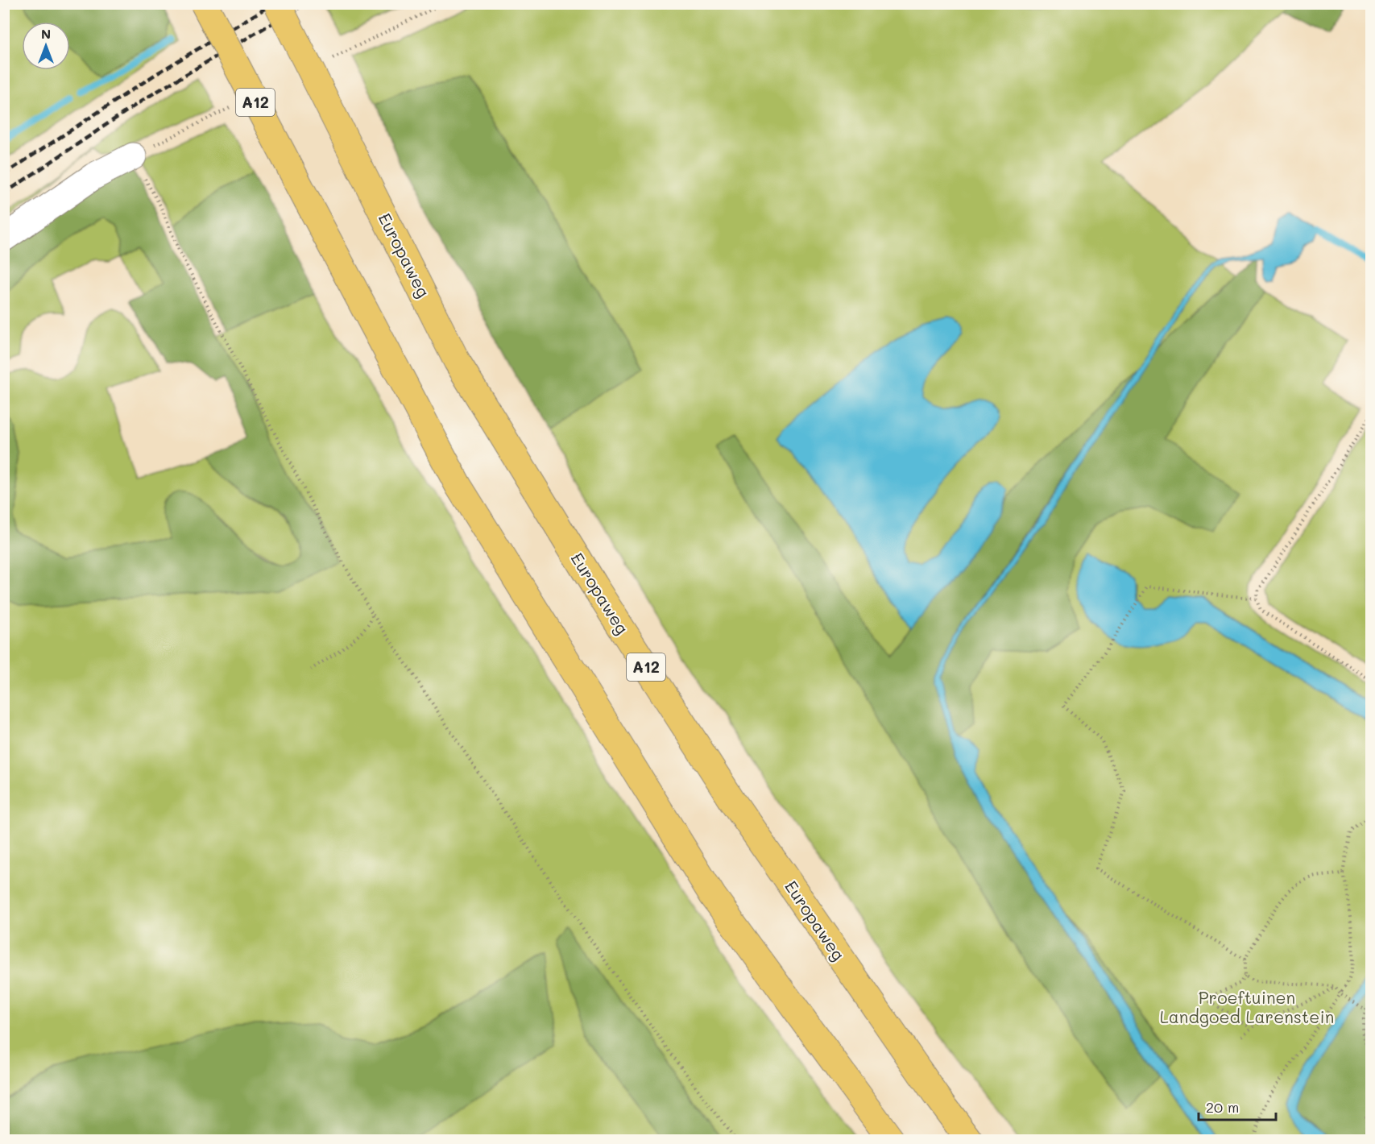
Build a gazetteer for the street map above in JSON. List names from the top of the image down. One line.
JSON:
{"streets":{"highway":["A12","Europaweg"]},"parks":["Proeftuinen Landgoed Larenstein"],"scale_bar":"20 m","north":"top"}
